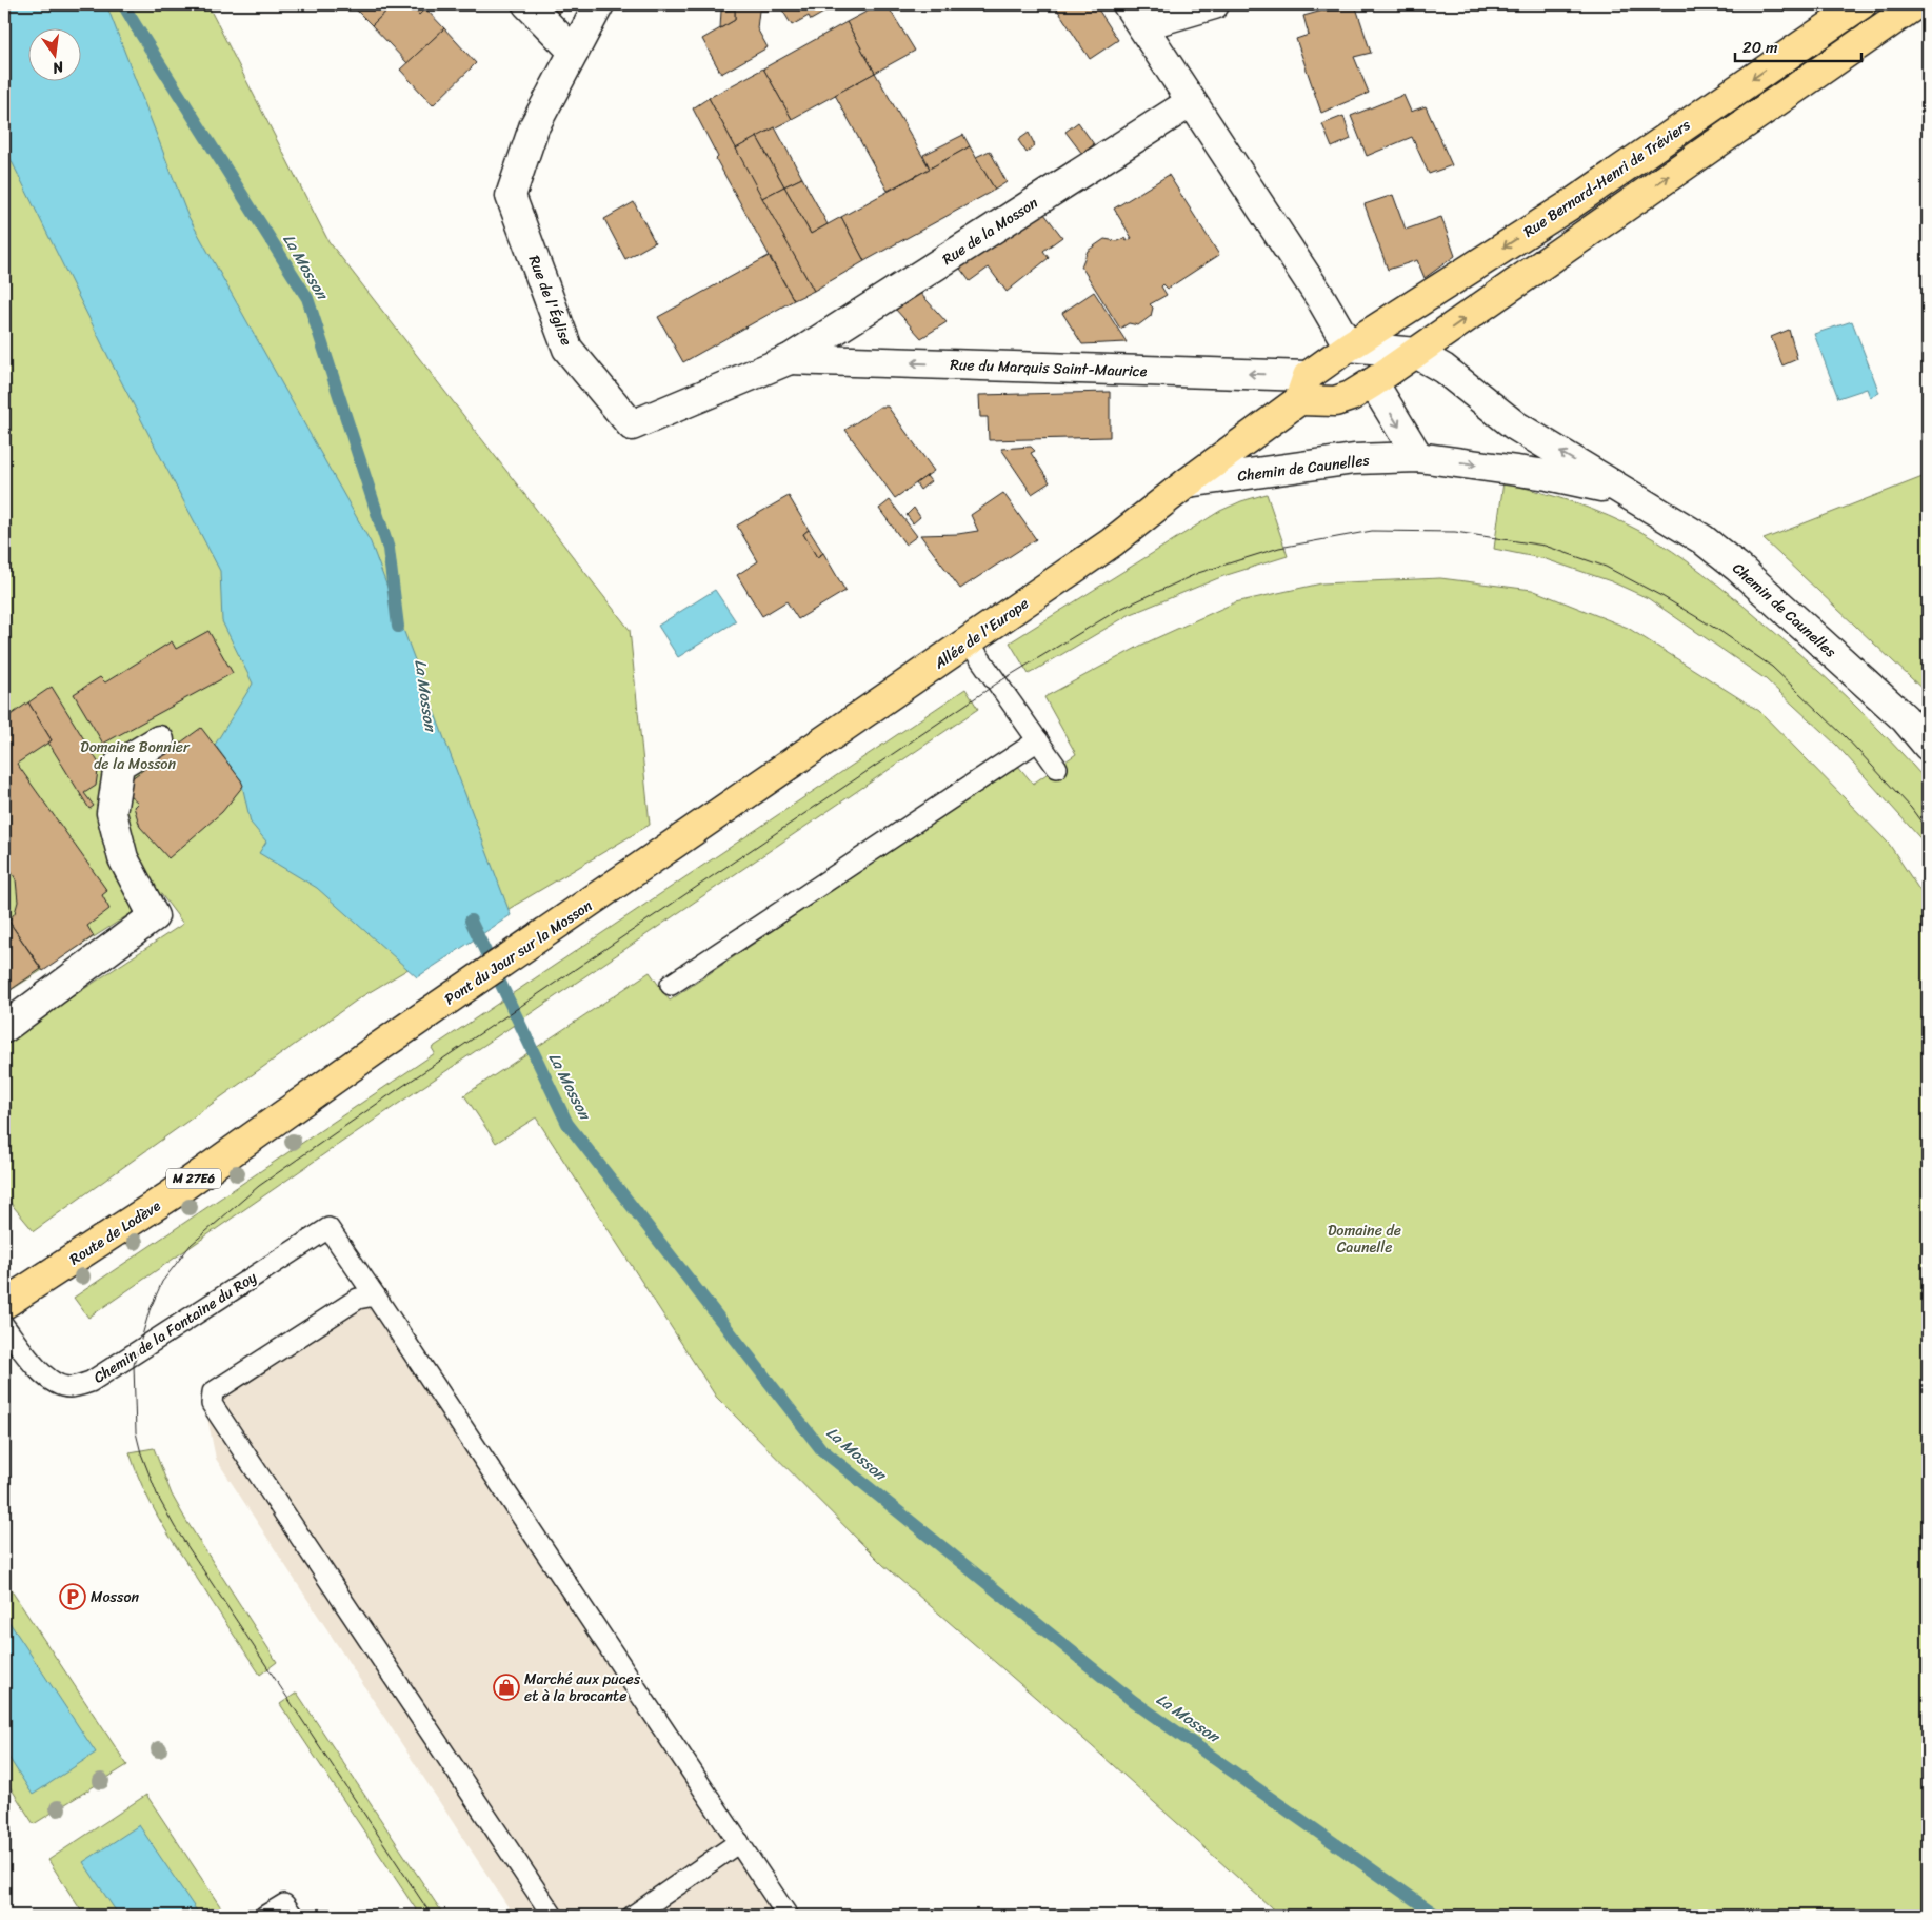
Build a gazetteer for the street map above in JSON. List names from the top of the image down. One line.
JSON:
{"streets":{"main road":["Rue Bernard-Henri de Tréviers","Allée de l'Europe","Pont du Jour sur la Mosson","M 27E6","Route de Lodève"],"street":["Rue de la Mosson","Rue de l'Église","Rue du Marquis Saint-Maurice","Chemin de Caunelles"],"lane":["Chemin de la Fontaine du Roy"]},"crossings":[["Rue Bernard-Henri de Tréviers","Allée de l'Europe"],["Rue de la Mosson","Rue de l'Église"],["Rue de la Mosson","Rue du Marquis Saint-Maurice"],["Rue de l'Église","Rue du Marquis Saint-Maurice"],["Rue du Marquis Saint-Maurice","Allée de l'Europe"],["Chemin de Caunelles","Allée de l'Europe"],["Allée de l'Europe","Pont du Jour sur la Mosson"],["Pont du Jour sur la Mosson","Route de Lodève"]],"one_way":["Rue du Marquis Saint-Maurice"],"water":["La Mosson"],"parks":["Domaine Bonnier de la Mosson","Domaine de Caunelle"],"places":{"parking":["Mosson"],"shop":["Marché aux puces et à la brocante"]},"scale_bar":"20 m","north":"bottom"}
